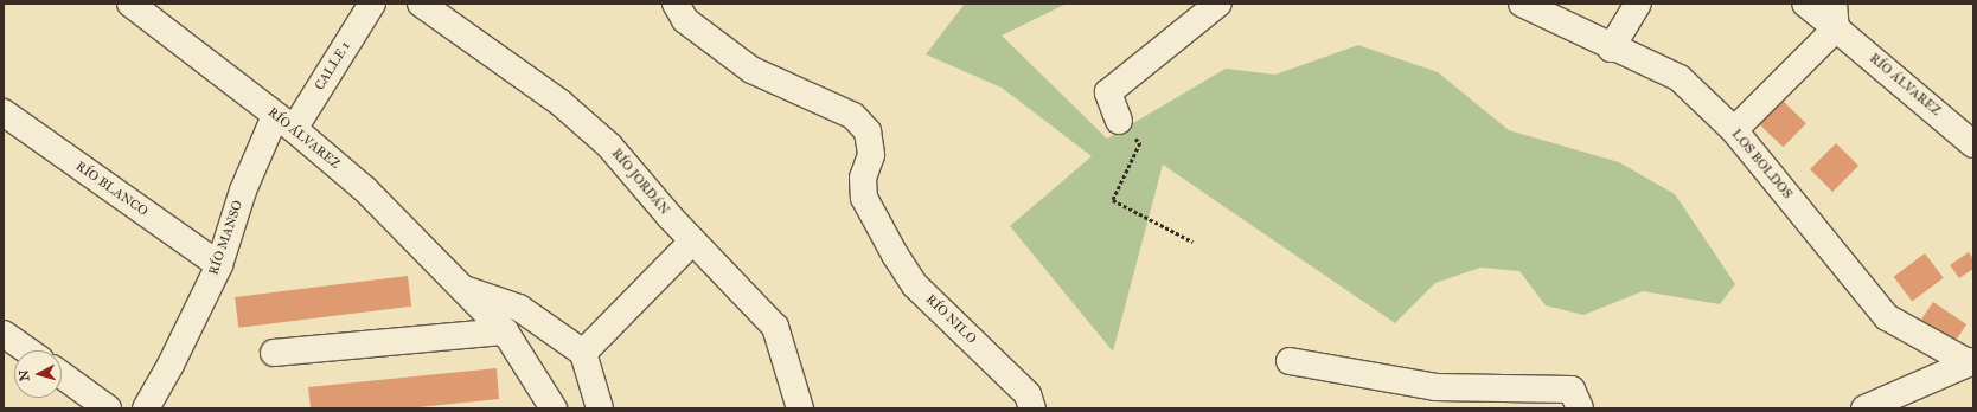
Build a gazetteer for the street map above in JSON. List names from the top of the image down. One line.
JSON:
{"streets":{"street":["CALLE 1","RÍO ÁLVAREZ","LOS BOLDOS","RÍO JORDÁN","RÍO BLANCO","RÍO MANSO","RÍO NILO"]},"crossings":[["CALLE 1","RÍO ÁLVAREZ"],["CALLE 1","RÍO MANSO"],["RÍO ÁLVAREZ","RÍO MANSO"],["RÍO BLANCO","RÍO MANSO"]],"north":"left"}
